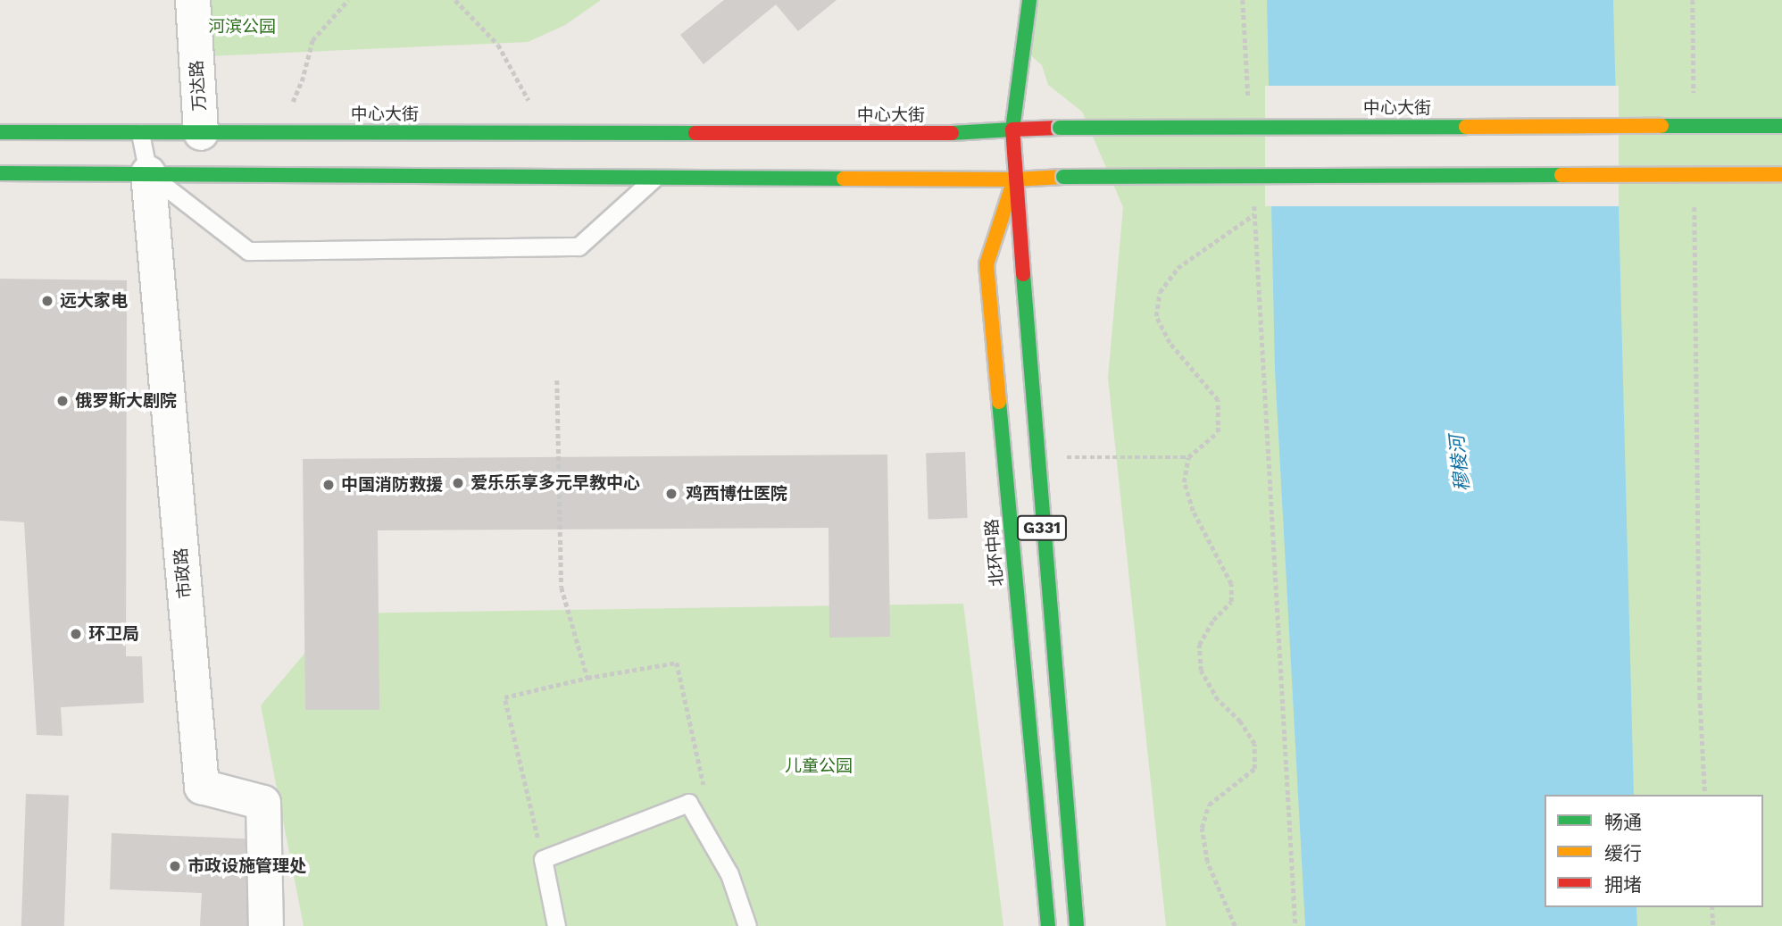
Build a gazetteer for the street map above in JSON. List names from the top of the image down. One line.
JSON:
{"streets":{"main road":["中心大街","G331","北环中路"],"street":["万达路","市政路"]},"crossings":[["万达路","中心大街"],["中心大街","北环中路"]],"water":["穆棱河"],"parks":["河滨公园","儿童公园"],"places":["远大家电","俄罗斯大剧院","爱乐乐享多元早教中心","中国消防救援","鸡西博仕医院","环卫局","市政设施管理处"],"legend":["畅通","缓行","拥堵"]}
